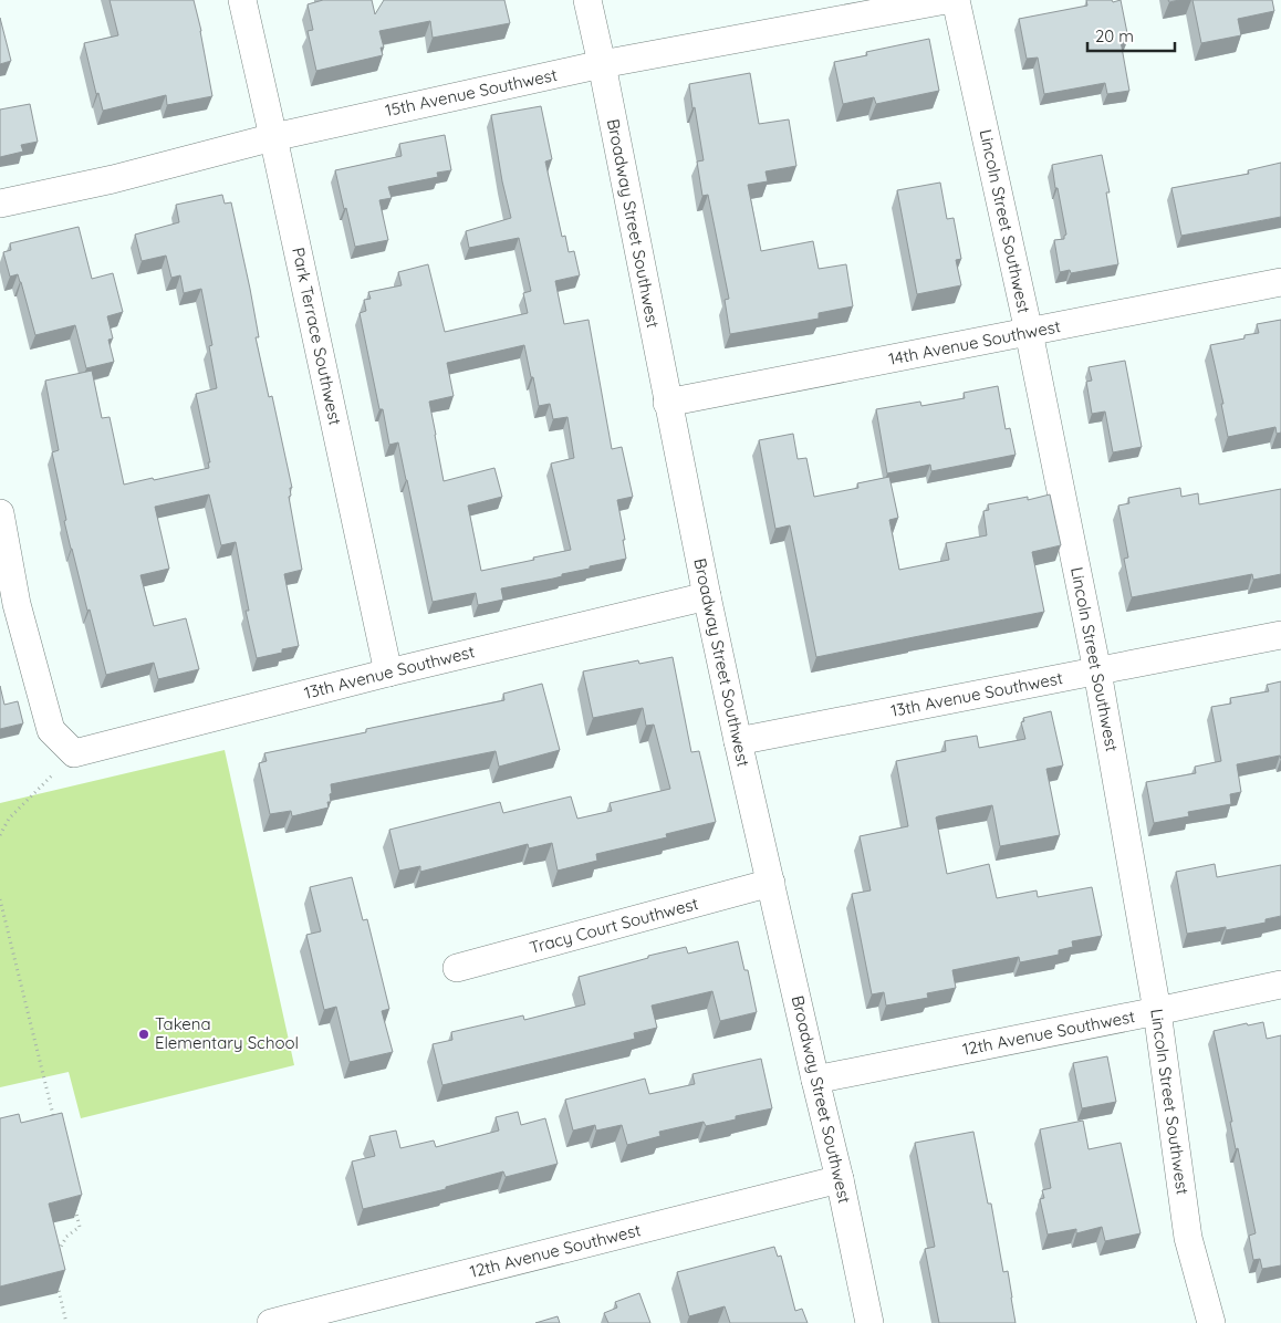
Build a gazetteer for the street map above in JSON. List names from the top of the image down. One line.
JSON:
{"streets":{"street":["15th Avenue Southwest","Lincoln Street Southwest","Broadway Street Southwest","Park Terrace Southwest","14th Avenue Southwest","13th Avenue Southwest","Tracy Court Southwest","12th Avenue Southwest"]},"crossings":[["15th Avenue Southwest","Broadway Street Southwest"],["15th Avenue Southwest","Park Terrace Southwest"],["Lincoln Street Southwest","14th Avenue Southwest"],["Lincoln Street Southwest","13th Avenue Southwest"],["Lincoln Street Southwest","12th Avenue Southwest"],["Broadway Street Southwest","14th Avenue Southwest"],["Broadway Street Southwest","13th Avenue Southwest"],["Broadway Street Southwest","Tracy Court Southwest"],["Broadway Street Southwest","12th Avenue Southwest"],["Park Terrace Southwest","13th Avenue Southwest"]],"places":["Takena Elementary School"],"scale_bar":"20 m"}
